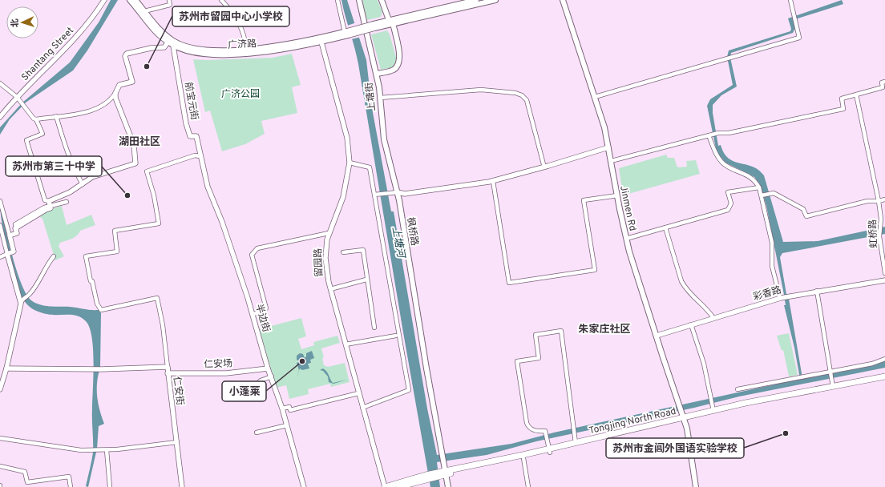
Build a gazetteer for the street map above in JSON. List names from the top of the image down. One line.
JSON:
{"streets":{"main road":["广济路","上塘街","Jinmen Rd","枫桥路","Tongjing North Road"],"street":["Shantang Street","前宝元街","虹桥路","留园路","彩香路","半边街","仁安场","仁安街"]},"crossings":[["广济路","前宝元街"],["广济路","留园路"],["上塘街","枫桥路"],["前宝元街","半边街"],["前宝元街","仁安街"],["Jinmen Rd","彩香路"],["Jinmen Rd","Tongjing North Road"],["枫桥路","Tongjing North Road"],["留园路","Tongjing North Road"],["半边街","仁安场"],["半边街","仁安街"],["仁安场","仁安街"]],"districts":["湖田社区","朱家庄社区"],"water":["上塘河"],"parks":["广济公园"],"places":["苏州市留园中心小学校","苏州市第三十中学","小蓬莱","苏州市金阊外国语实验学校"],"north":"left"}
